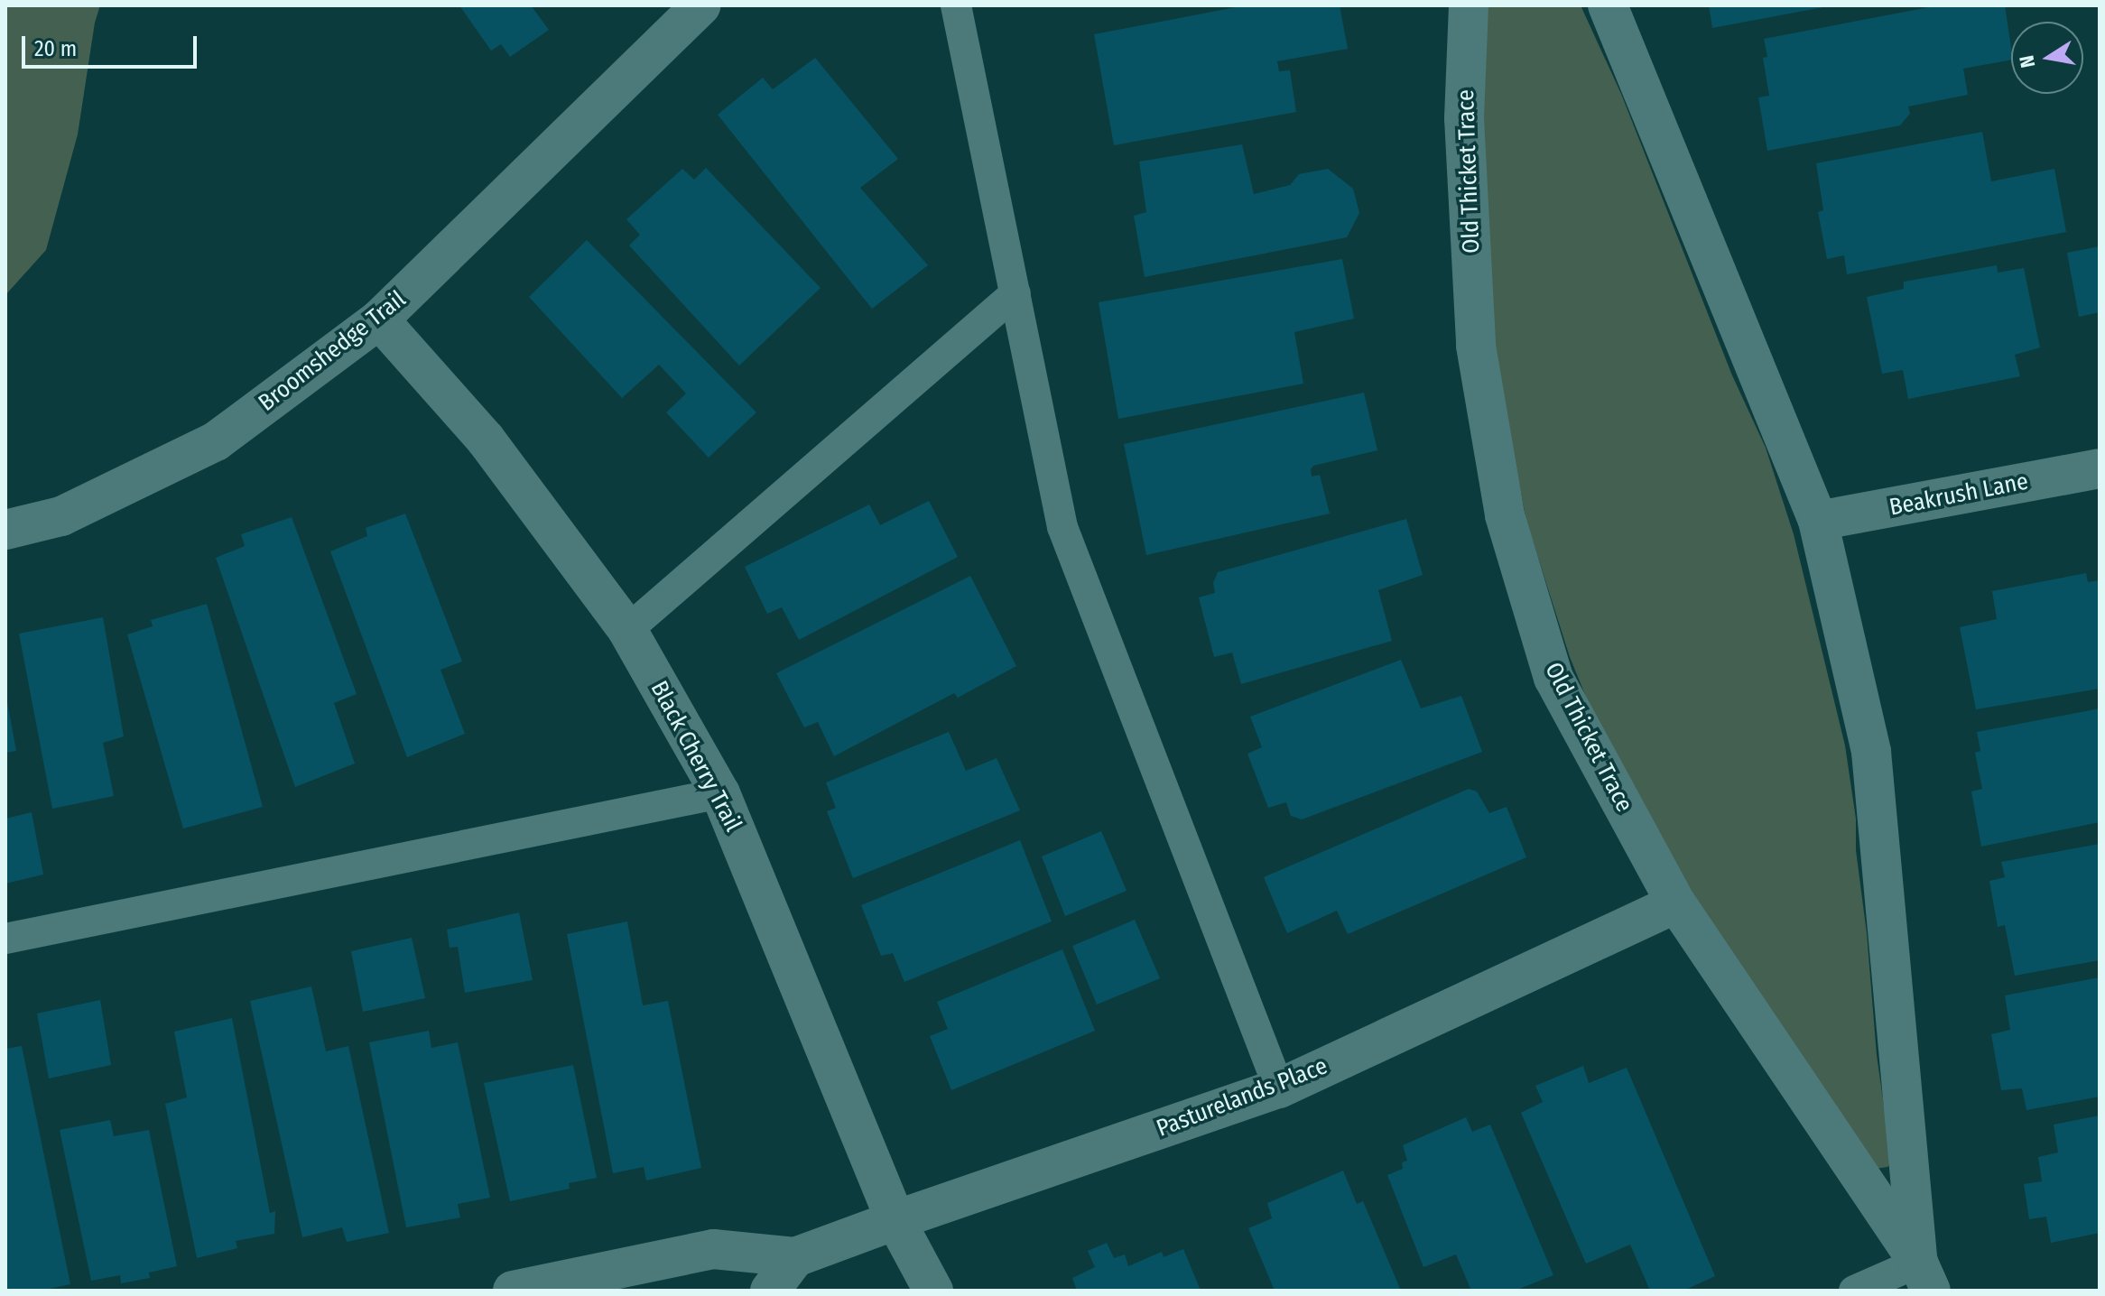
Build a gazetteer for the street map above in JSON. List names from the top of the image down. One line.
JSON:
{"streets":{"street":["Old Thicket Trace","Broomshedge Trail","Beakrush Lane","Black Cherry Trail","Pasturelands Place"]},"crossings":[["Old Thicket Trace","Pasturelands Place"],["Broomshedge Trail","Black Cherry Trail"],["Black Cherry Trail","Pasturelands Place"]],"scale_bar":"20 m","north":"left"}
